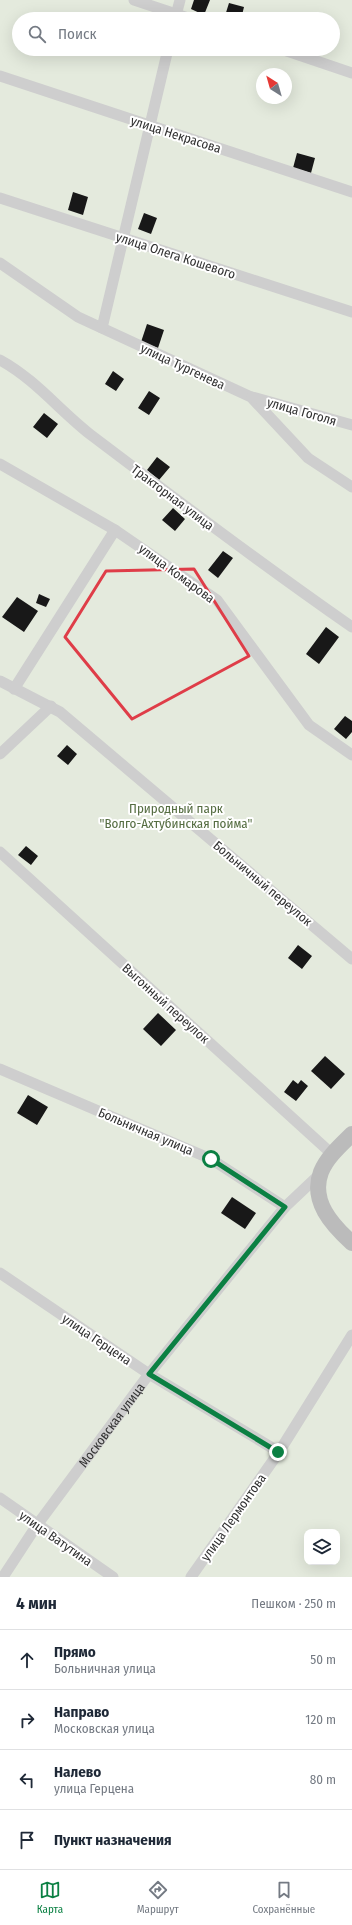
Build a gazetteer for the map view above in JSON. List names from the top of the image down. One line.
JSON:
{"streets":{"street":["улица Некрасова","улица Олега Кошевого","улица Тургенева","улица Гоголя","Тракторная улица","улица Комарова","Больничный переулок","Выгонный переулок","Больничная улица","улица Герцена","Московская улица","улица Лермонтова","улица Ватутина"]},"crossings":[["улица Тургенева","улица Гоголя"],["Выгонный переулок","Московская улица"],["Больничная улица","Московская улица"],["улица Герцена","Московская улица"],["улица Герцена","улица Лермонтова"],["Московская улица","улица Ватутина"]],"parks":["Природный парк \"Волго-Ахтубинская пойма\""],"north":"top left","page":{"search":"Поиск","heading":["4 мин","Пешком · 250 m"],"list":[["Прямо","Больничная улица","50 m"],["Направо","Московская улица","120 m"],["Налево","улица Герцена","80 m"],"Пункт назначения"],"nav":["Карта","Маршрут","Сохранённые"]}}
